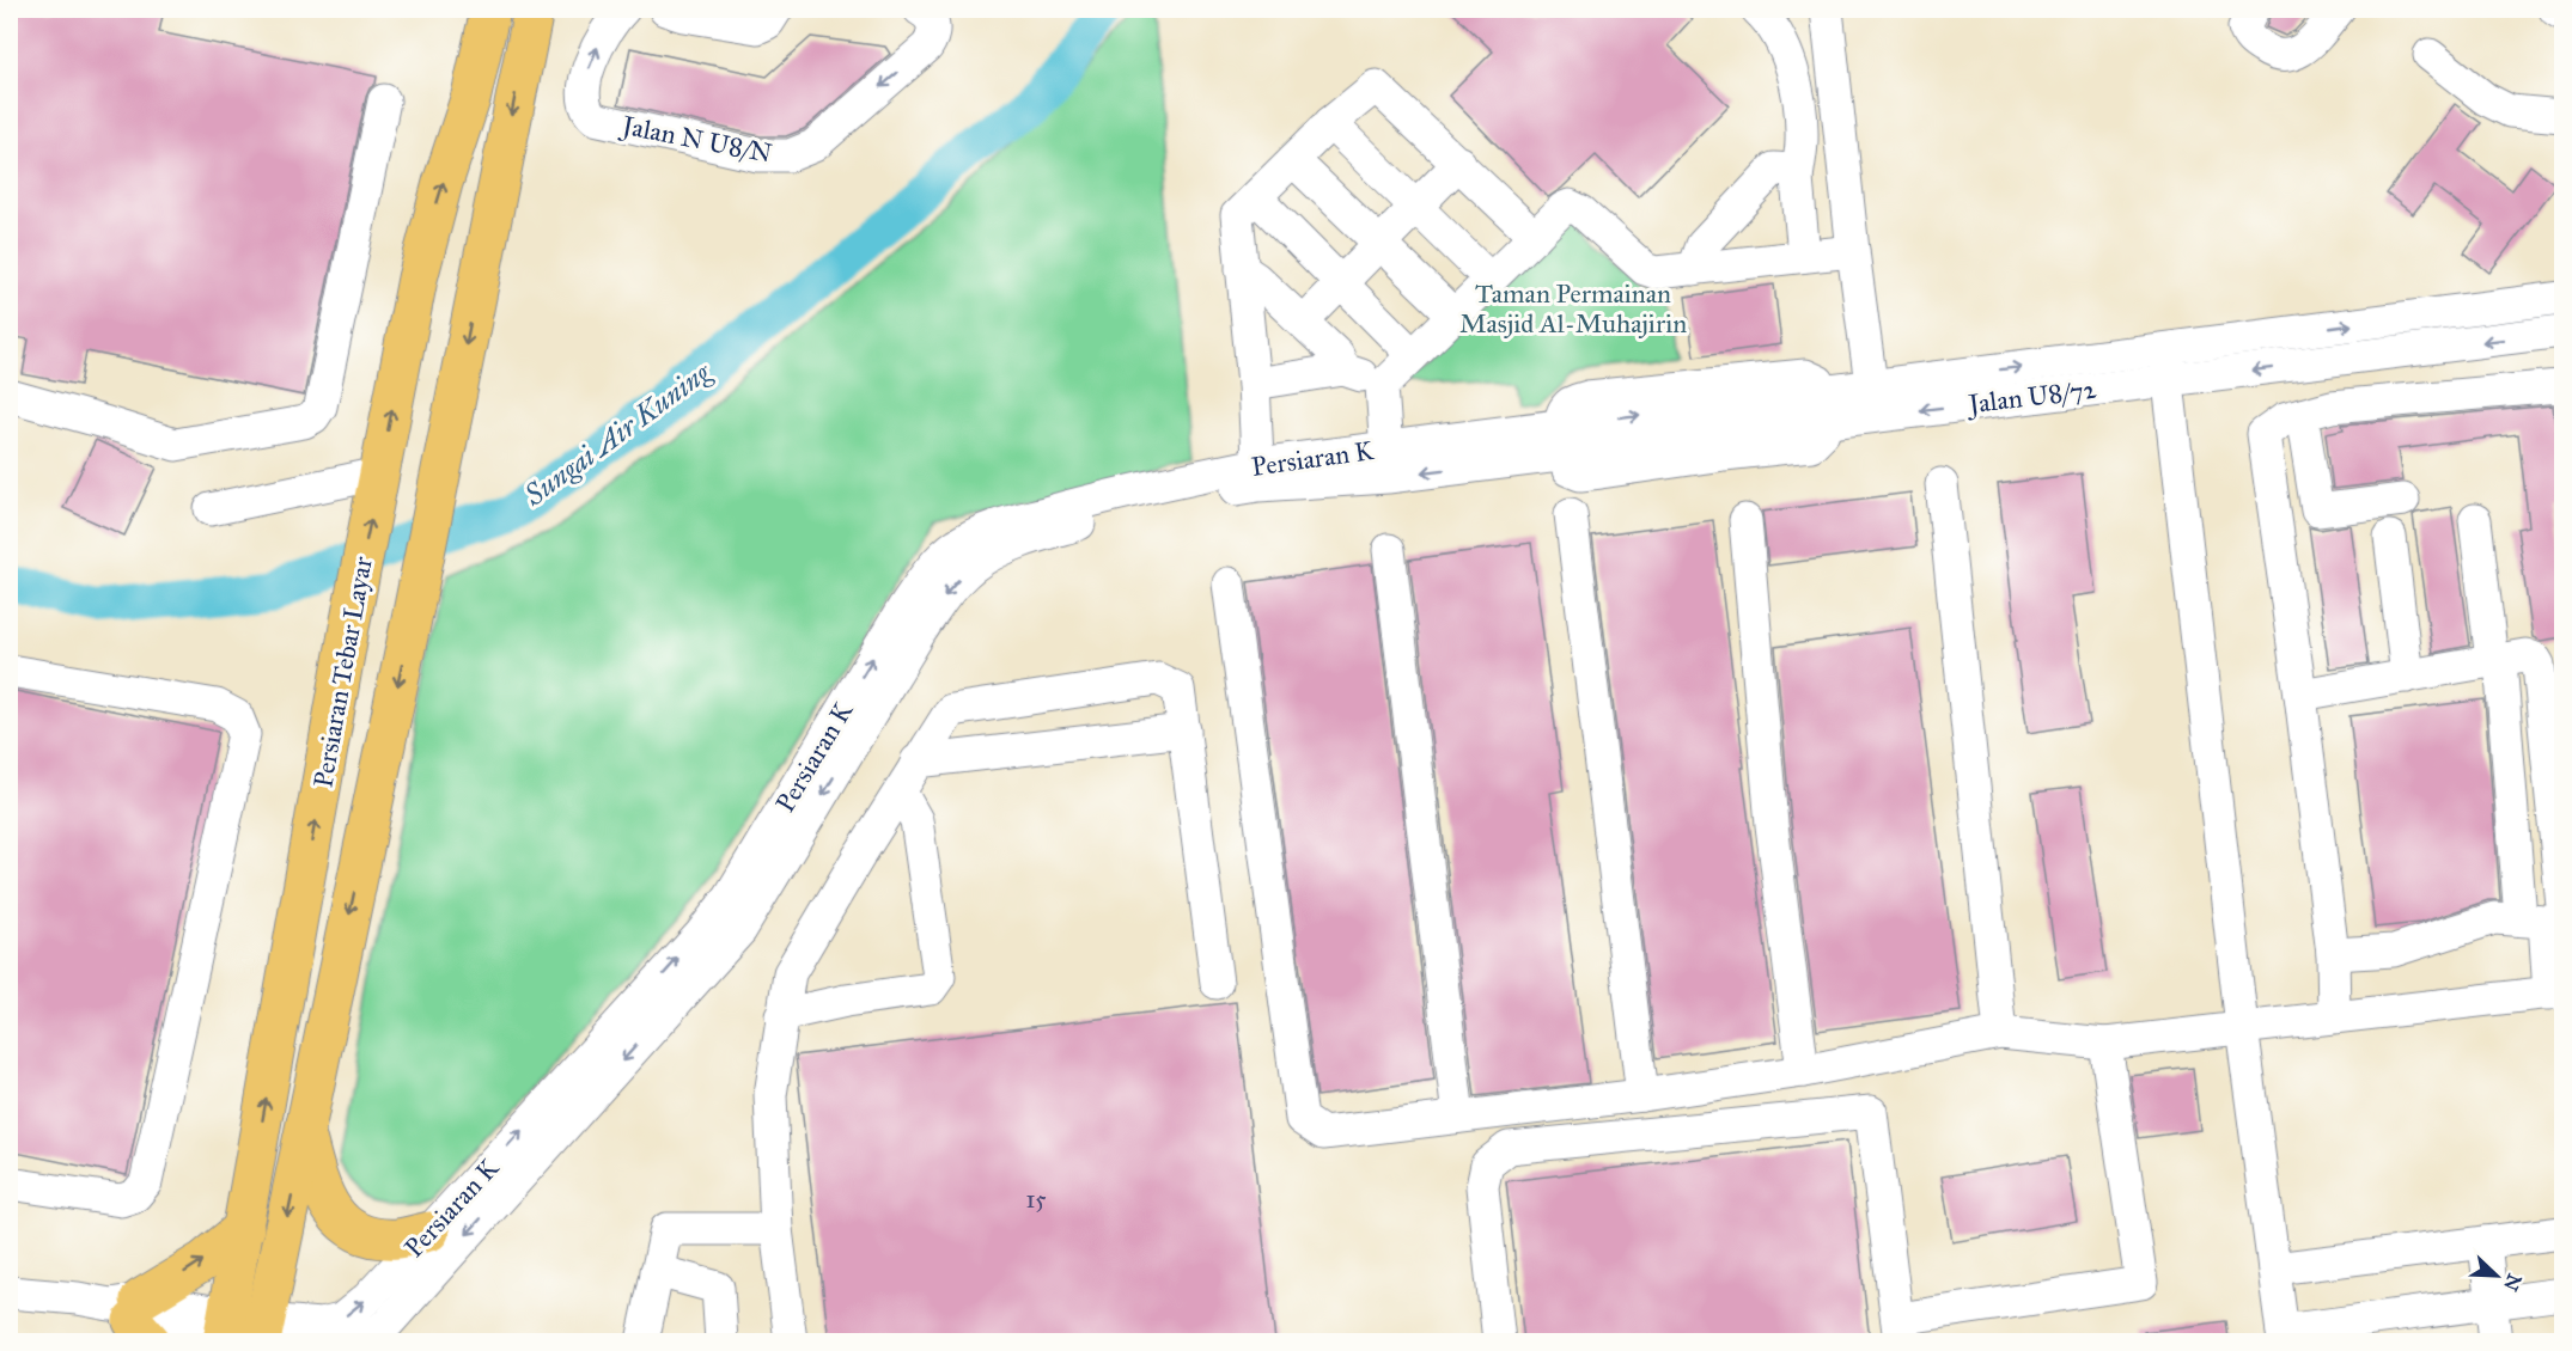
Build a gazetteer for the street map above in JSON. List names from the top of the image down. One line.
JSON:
{"streets":{"main road":["Persiaran Tebar Layar"],"street":["Jalan N U8/N","Jalan U8/72","Persiaran K"]},"crossings":[["Jalan U8/72","Persiaran K"],["Persiaran K","Persiaran Tebar Layar"]],"water":["Sungai Air Kuning"],"parks":["Taman Permainan Masjid Al-Muhajirin"],"house_numbers":["15"],"north":"bottom right"}
